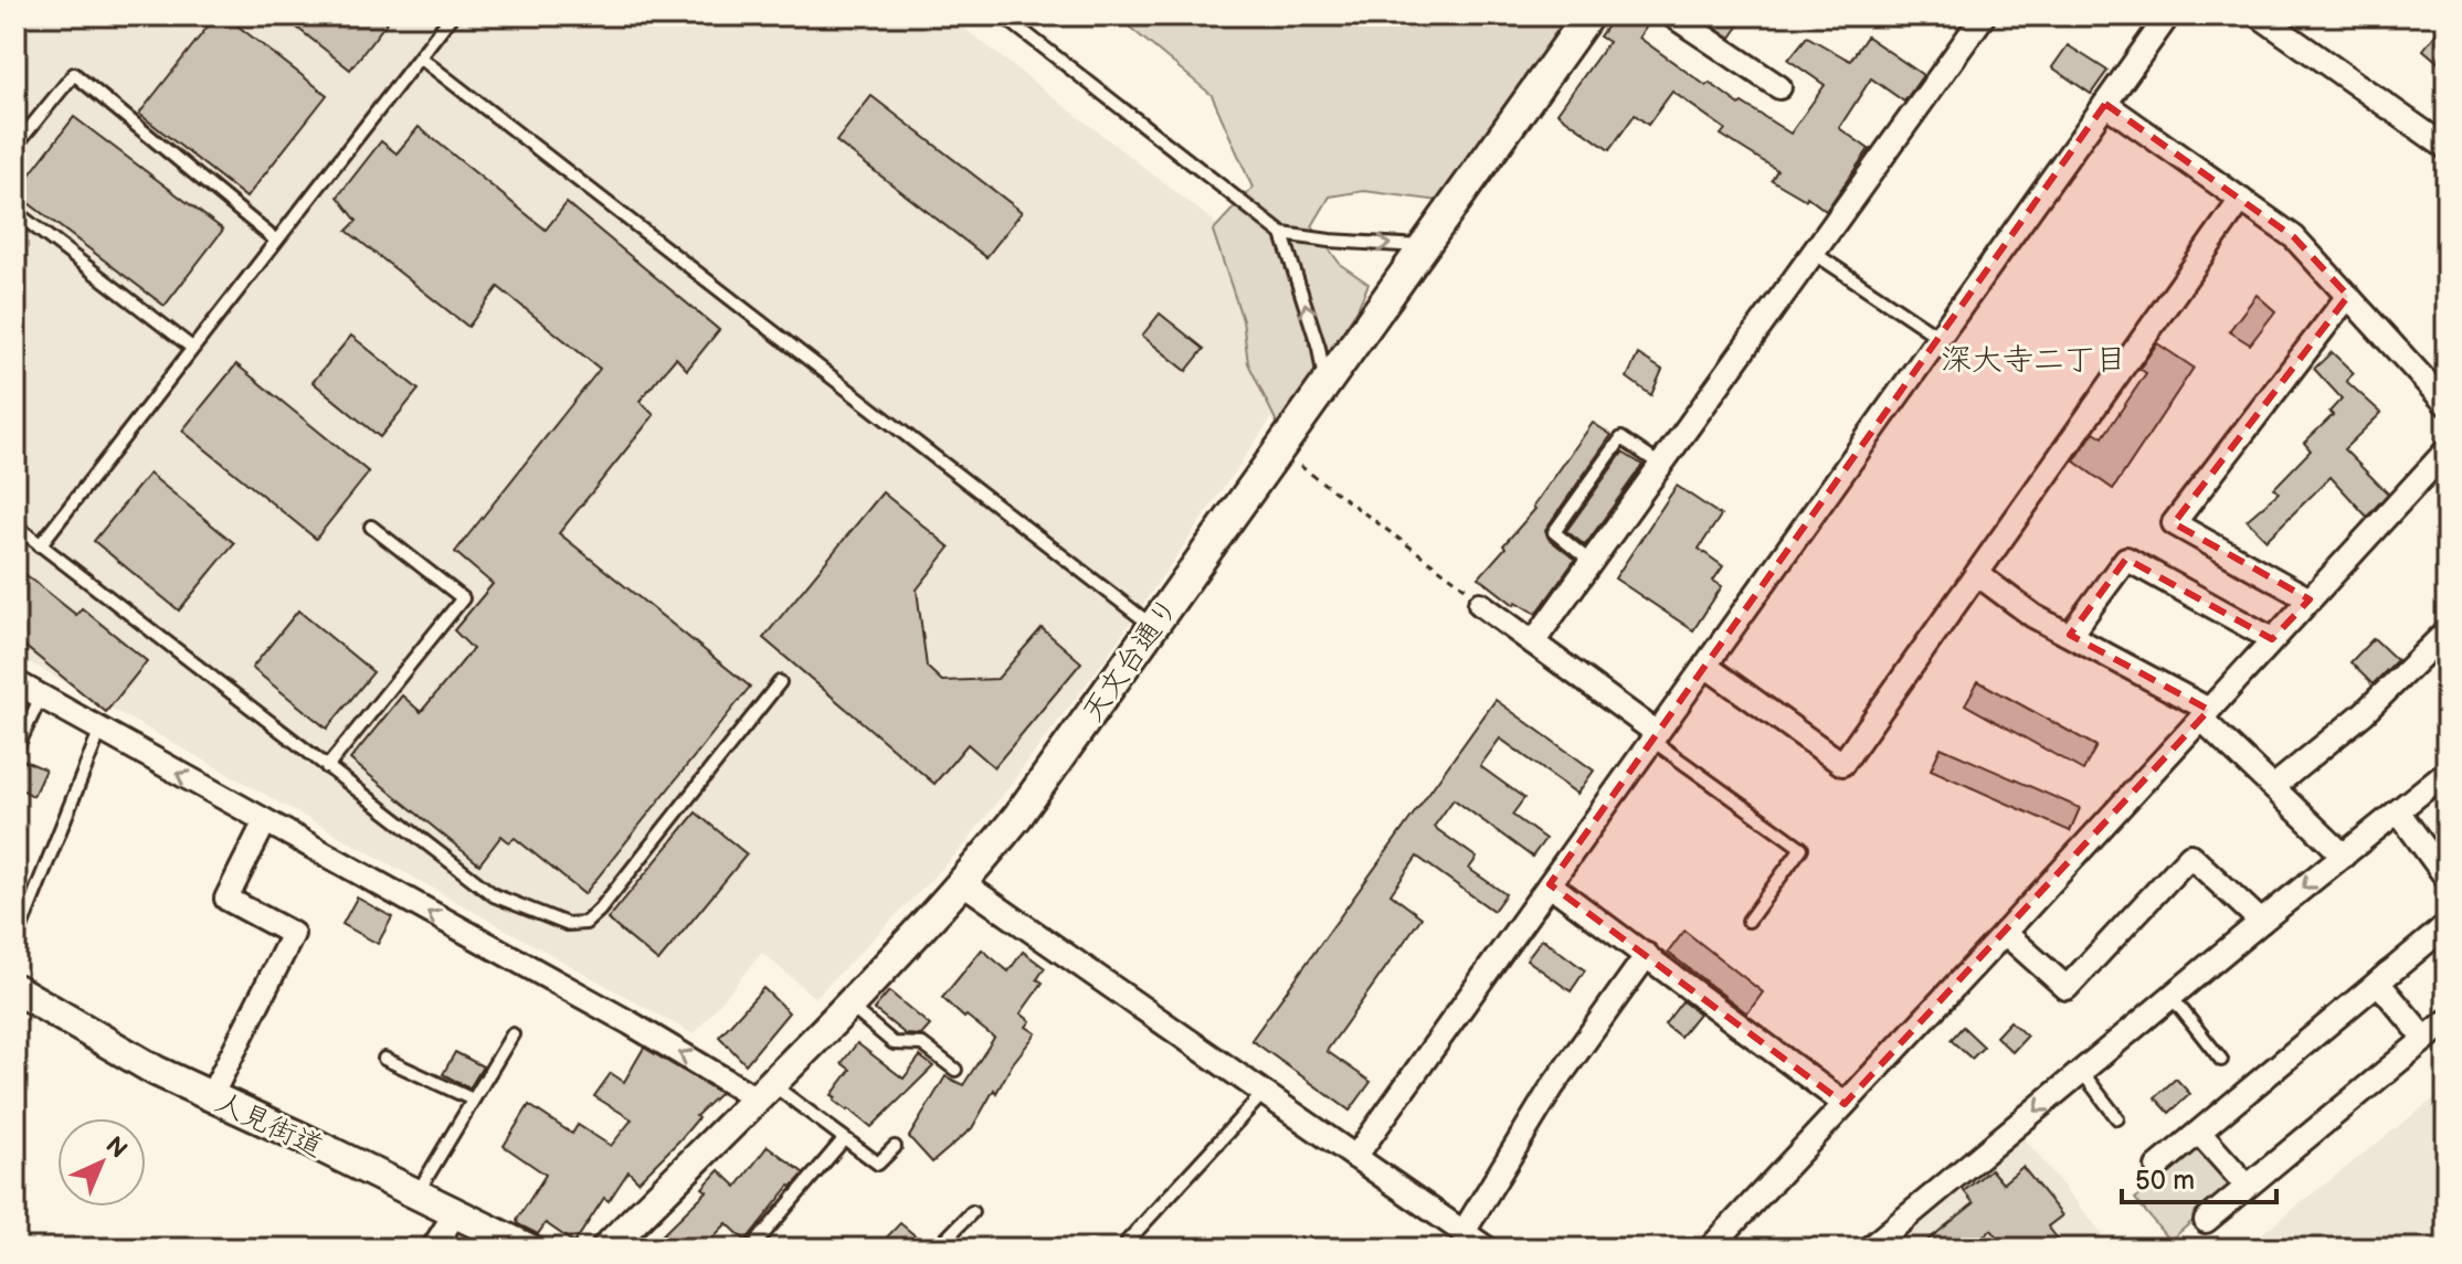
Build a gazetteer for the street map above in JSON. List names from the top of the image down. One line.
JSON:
{"streets":{"main road":["天文台通り","人見街道"]},"districts":["深大寺二丁目"],"scale_bar":"50 m","north":"top right"}
